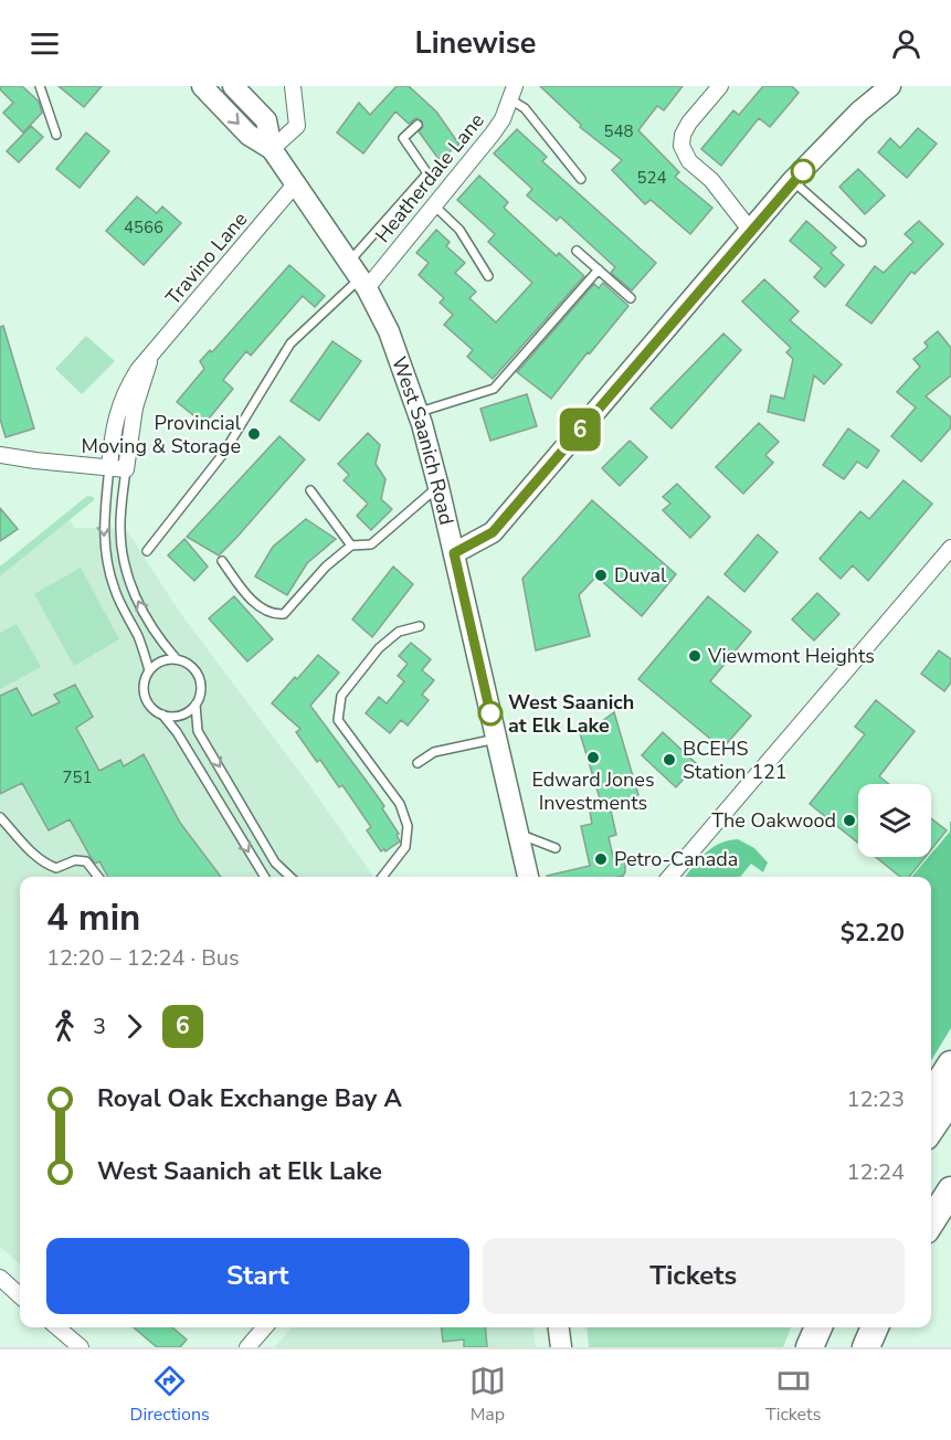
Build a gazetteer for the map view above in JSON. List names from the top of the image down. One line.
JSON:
{"streets":{"main road":["West Saanich Road"],"street":["Heatherdale Lane","Travino Lane"]},"crossings":[["Heatherdale Lane","West Saanich Road"],["Travino Lane","West Saanich Road"]],"places":["Provincial Moving & Storage","Duval","Viewmont Heights","West Saanich at Elk Lake","Edward Jones Investments","BCEHS Station 121","The Oakwood","Petro-Canada"],"lines":["bus line 6"],"house_numbers":["548","524","4566","751"],"page":{"header":"Linewise","on_map":"6","heading":["4 min","12:20 – 12:24 · Bus","$2.20"],"legs":["3","6"],"list":[{"name":"Royal Oak Exchange Bay A","value":"12:23"},{"name":"West Saanich at Elk Lake","value":"12:24"}],"buttons":["Start","Tickets"],"tabs":["Directions","Map","Tickets"]}}
